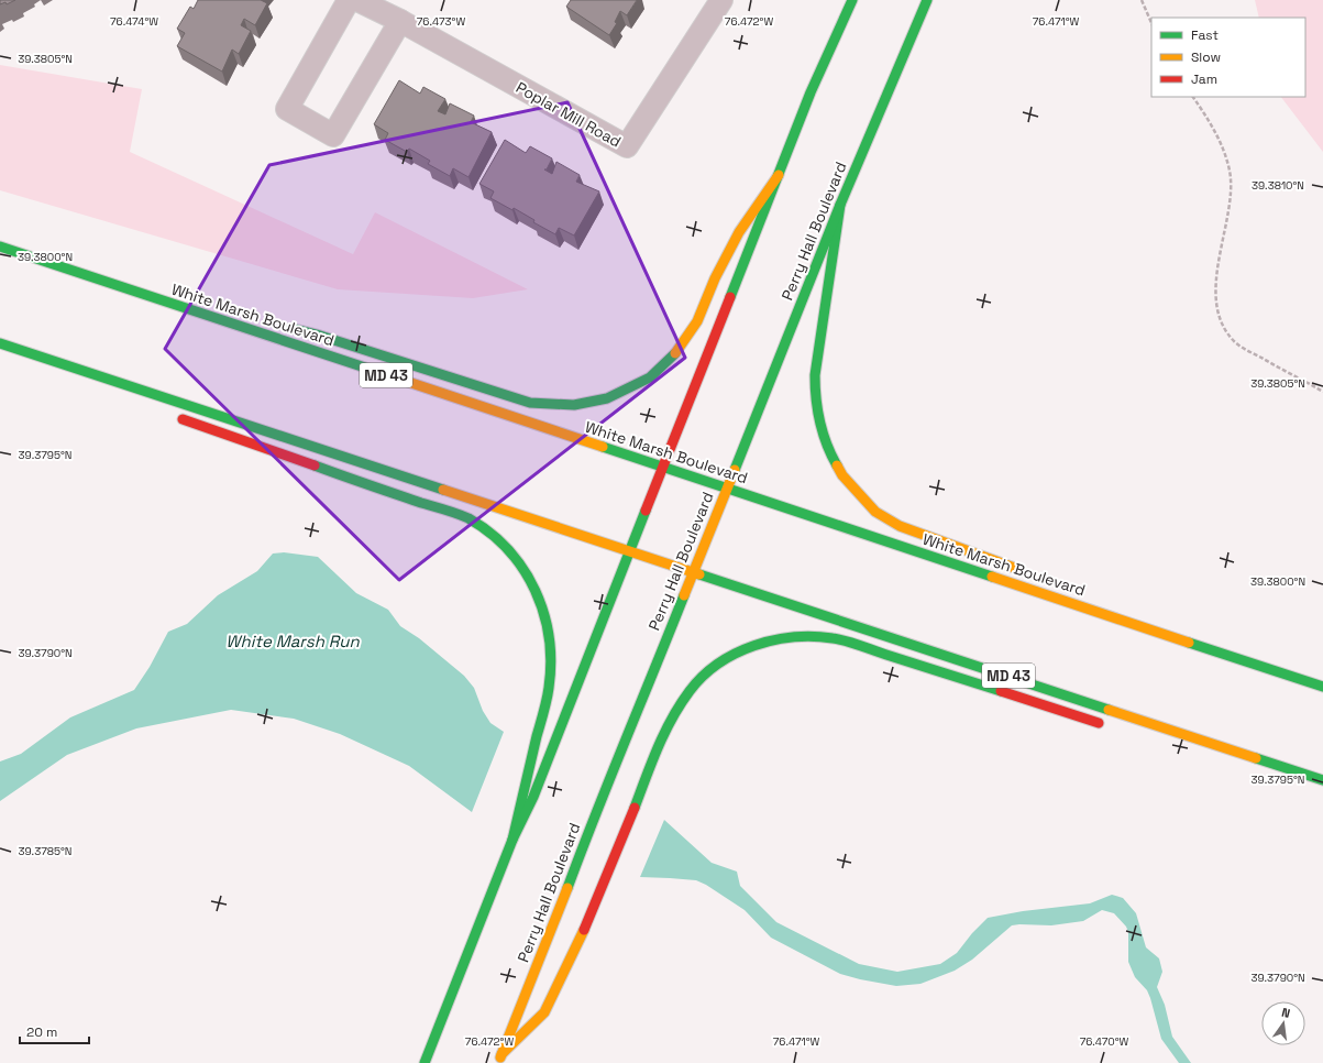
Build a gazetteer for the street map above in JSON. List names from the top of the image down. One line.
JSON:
{"streets":{"main road":["Perry Hall Boulevard","White Marsh Boulevard","MD 43"],"street":["Poplar Mill Road"]},"crossings":[["Perry Hall Boulevard","White Marsh Boulevard"],["Perry Hall Boulevard","MD 43"]],"water":["White Marsh Run"],"legend":["Fast","Slow","Jam"],"scale_bar":"20 m","north":"top","coordinates":["76.474°W","76.473°W","76.472°W","76.471°W","39.3805°N","39.3810°N","39.3800°N","39.3795°N","39.3790°N","39.3785°N","76.470°W"]}
